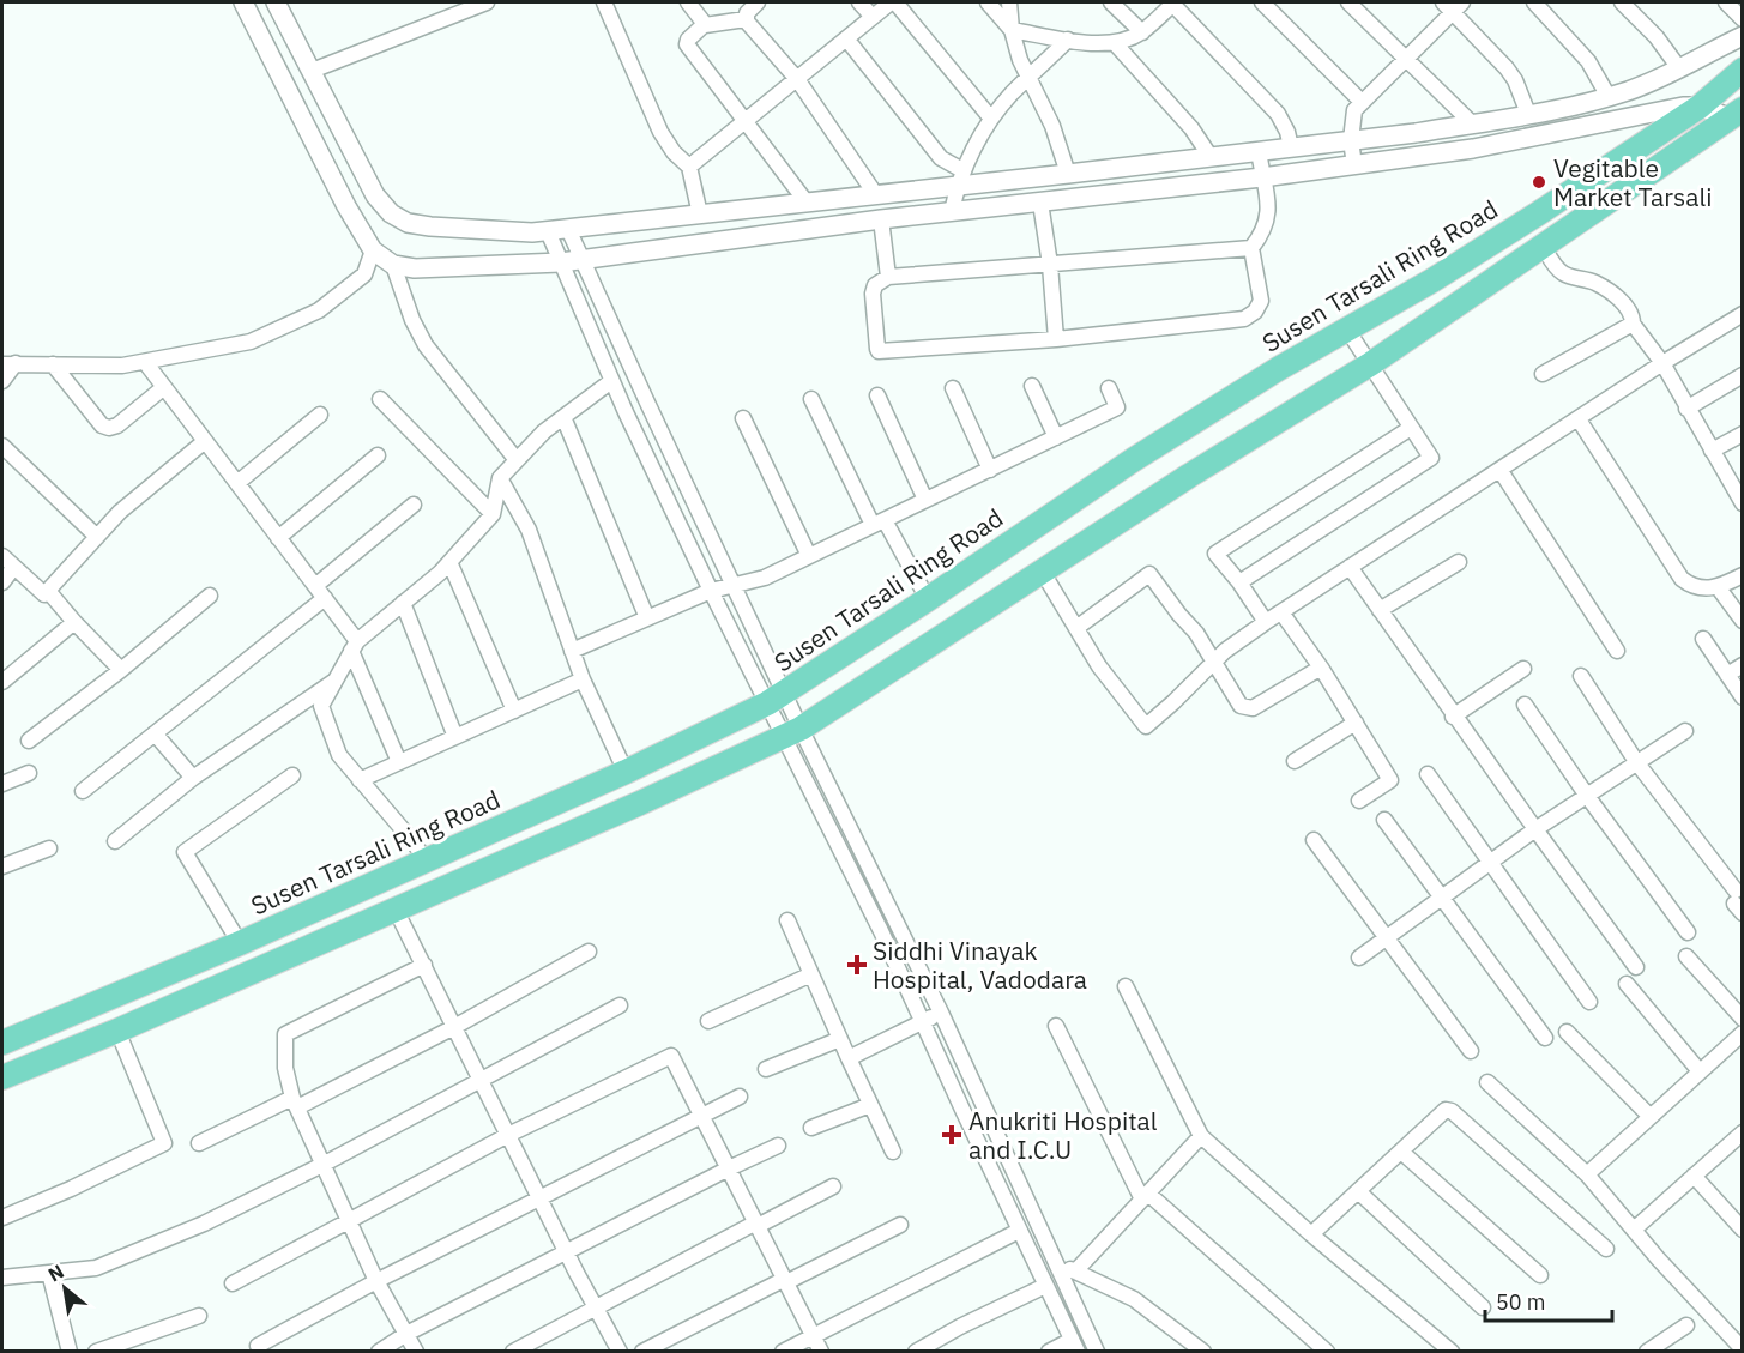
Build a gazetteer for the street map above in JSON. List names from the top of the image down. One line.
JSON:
{"streets":{"main road":["Susen Tarsali Ring Road"]},"places":{"other":["Vegitable Market Tarsali"],"health":["Siddhi Vinayak Hospital, Vadodara","Anukriti Hospital and I.C.U"]},"scale_bar":"50 m","north":"top left"}
